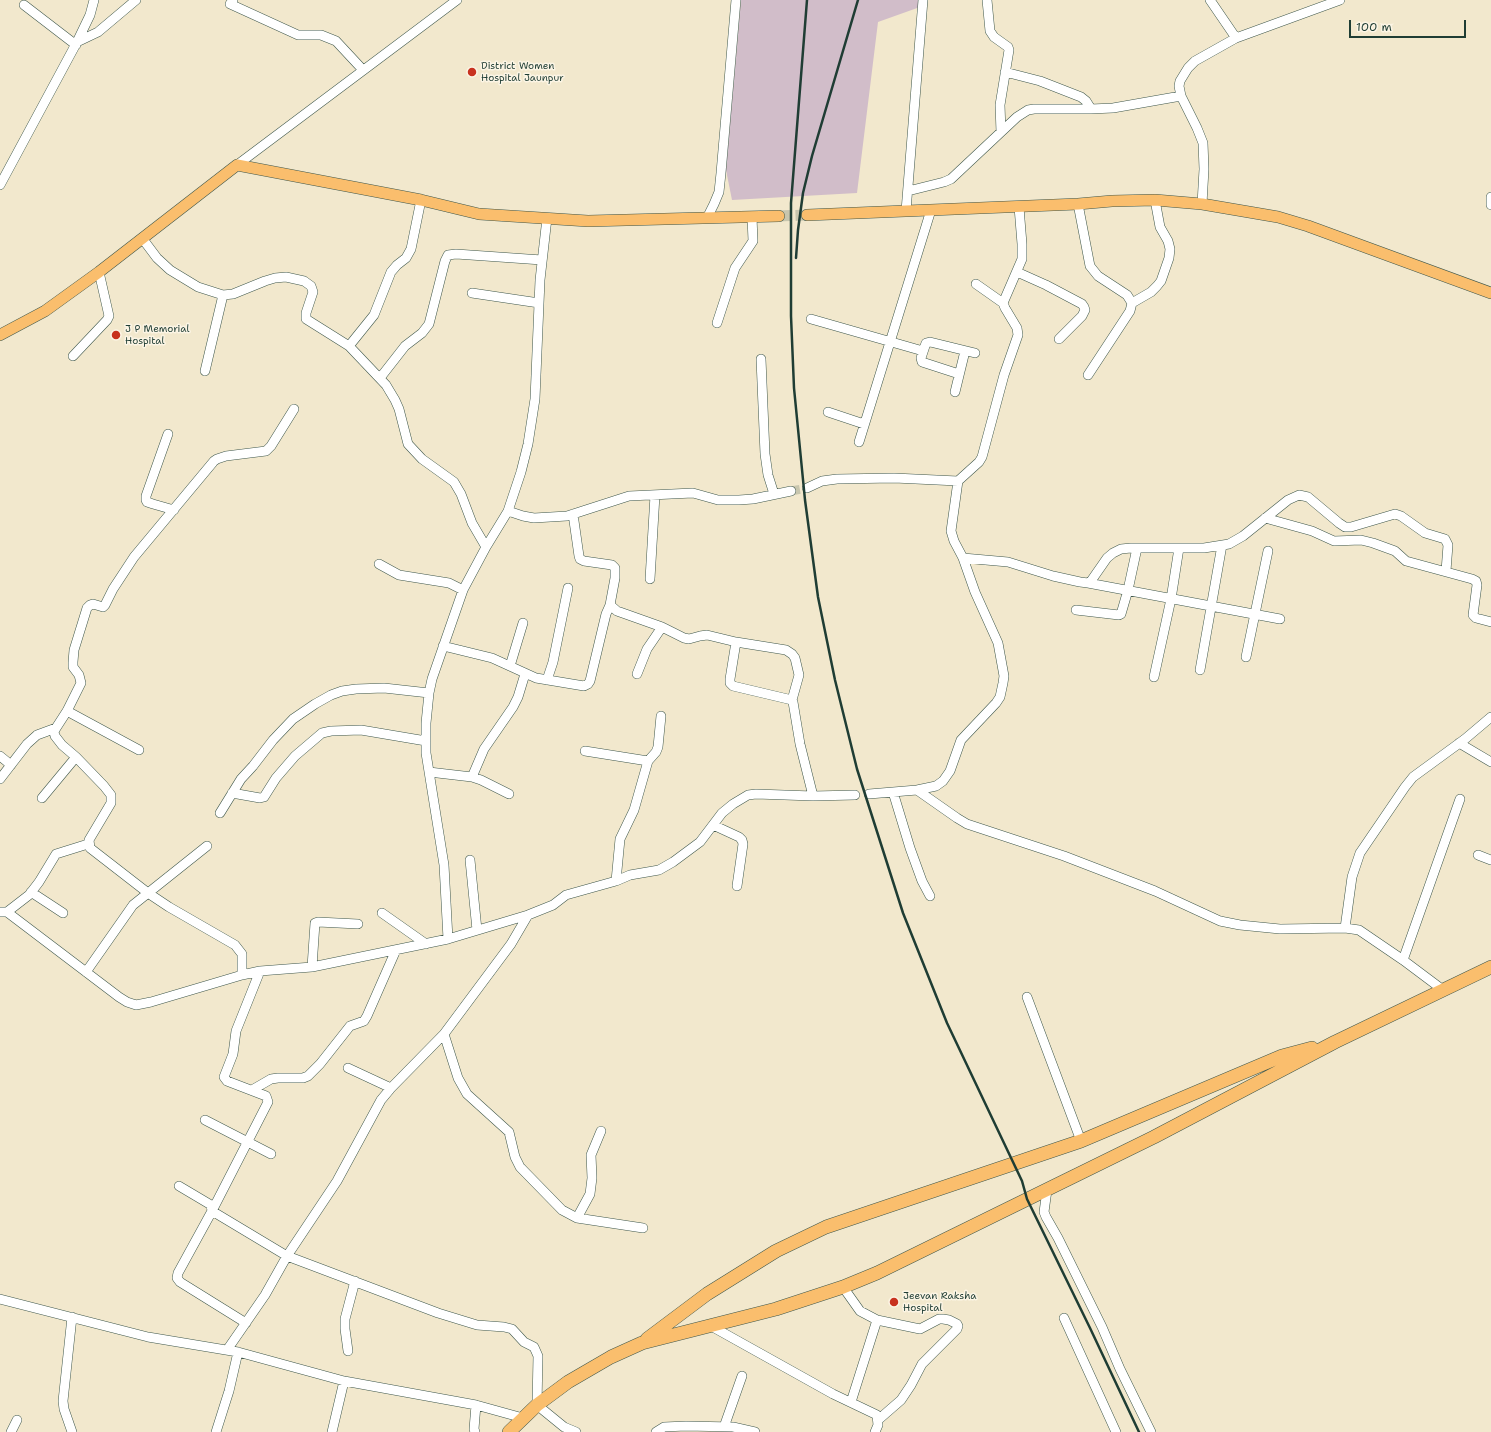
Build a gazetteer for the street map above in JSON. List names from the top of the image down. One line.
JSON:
{"places":["District Women Hospital Jaunpur","J P Memorial Hospital","Jeevan Raksha Hospital"],"scale_bar":"100 m"}
